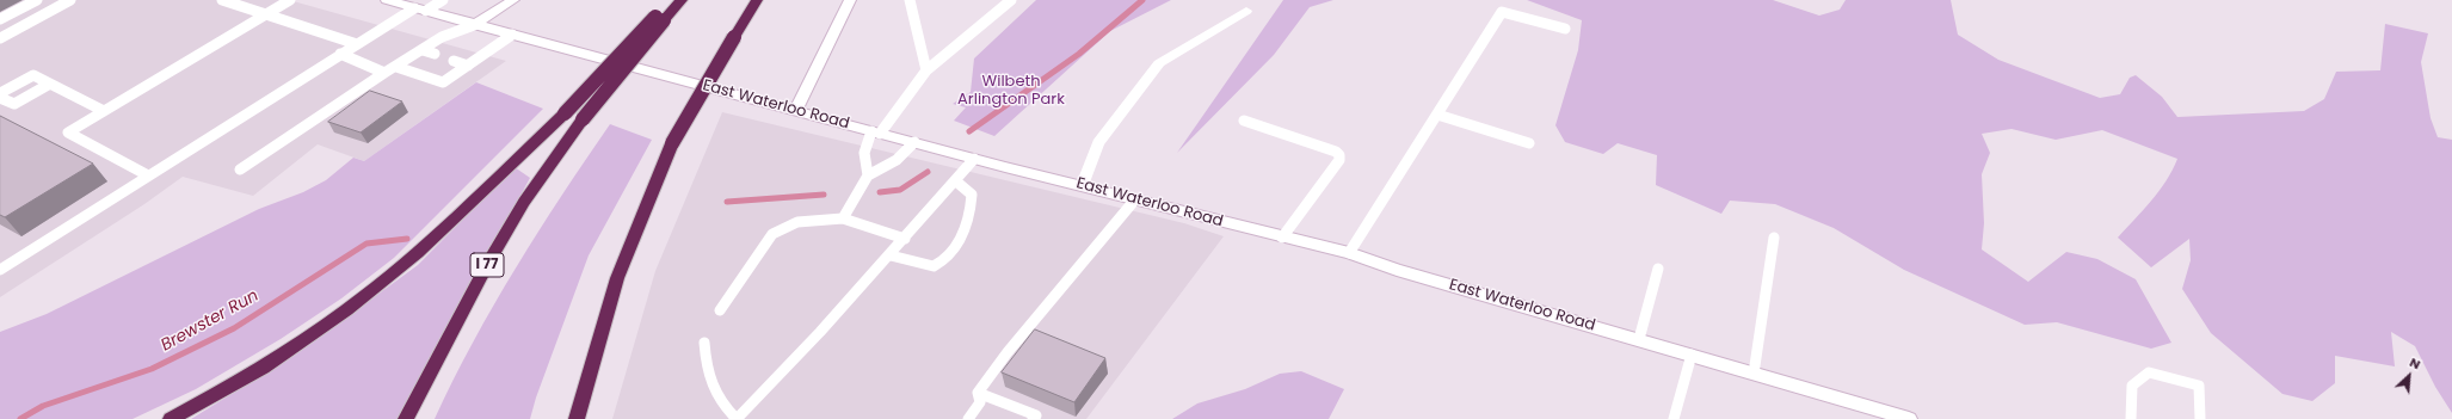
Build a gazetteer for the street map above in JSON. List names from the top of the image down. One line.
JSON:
{"streets":{"highway":["I 77"],"main road":["East Waterloo Road"]},"water":["Brewster Run"],"parks":["Wilbeth Arlington Park"],"north":"top right"}
